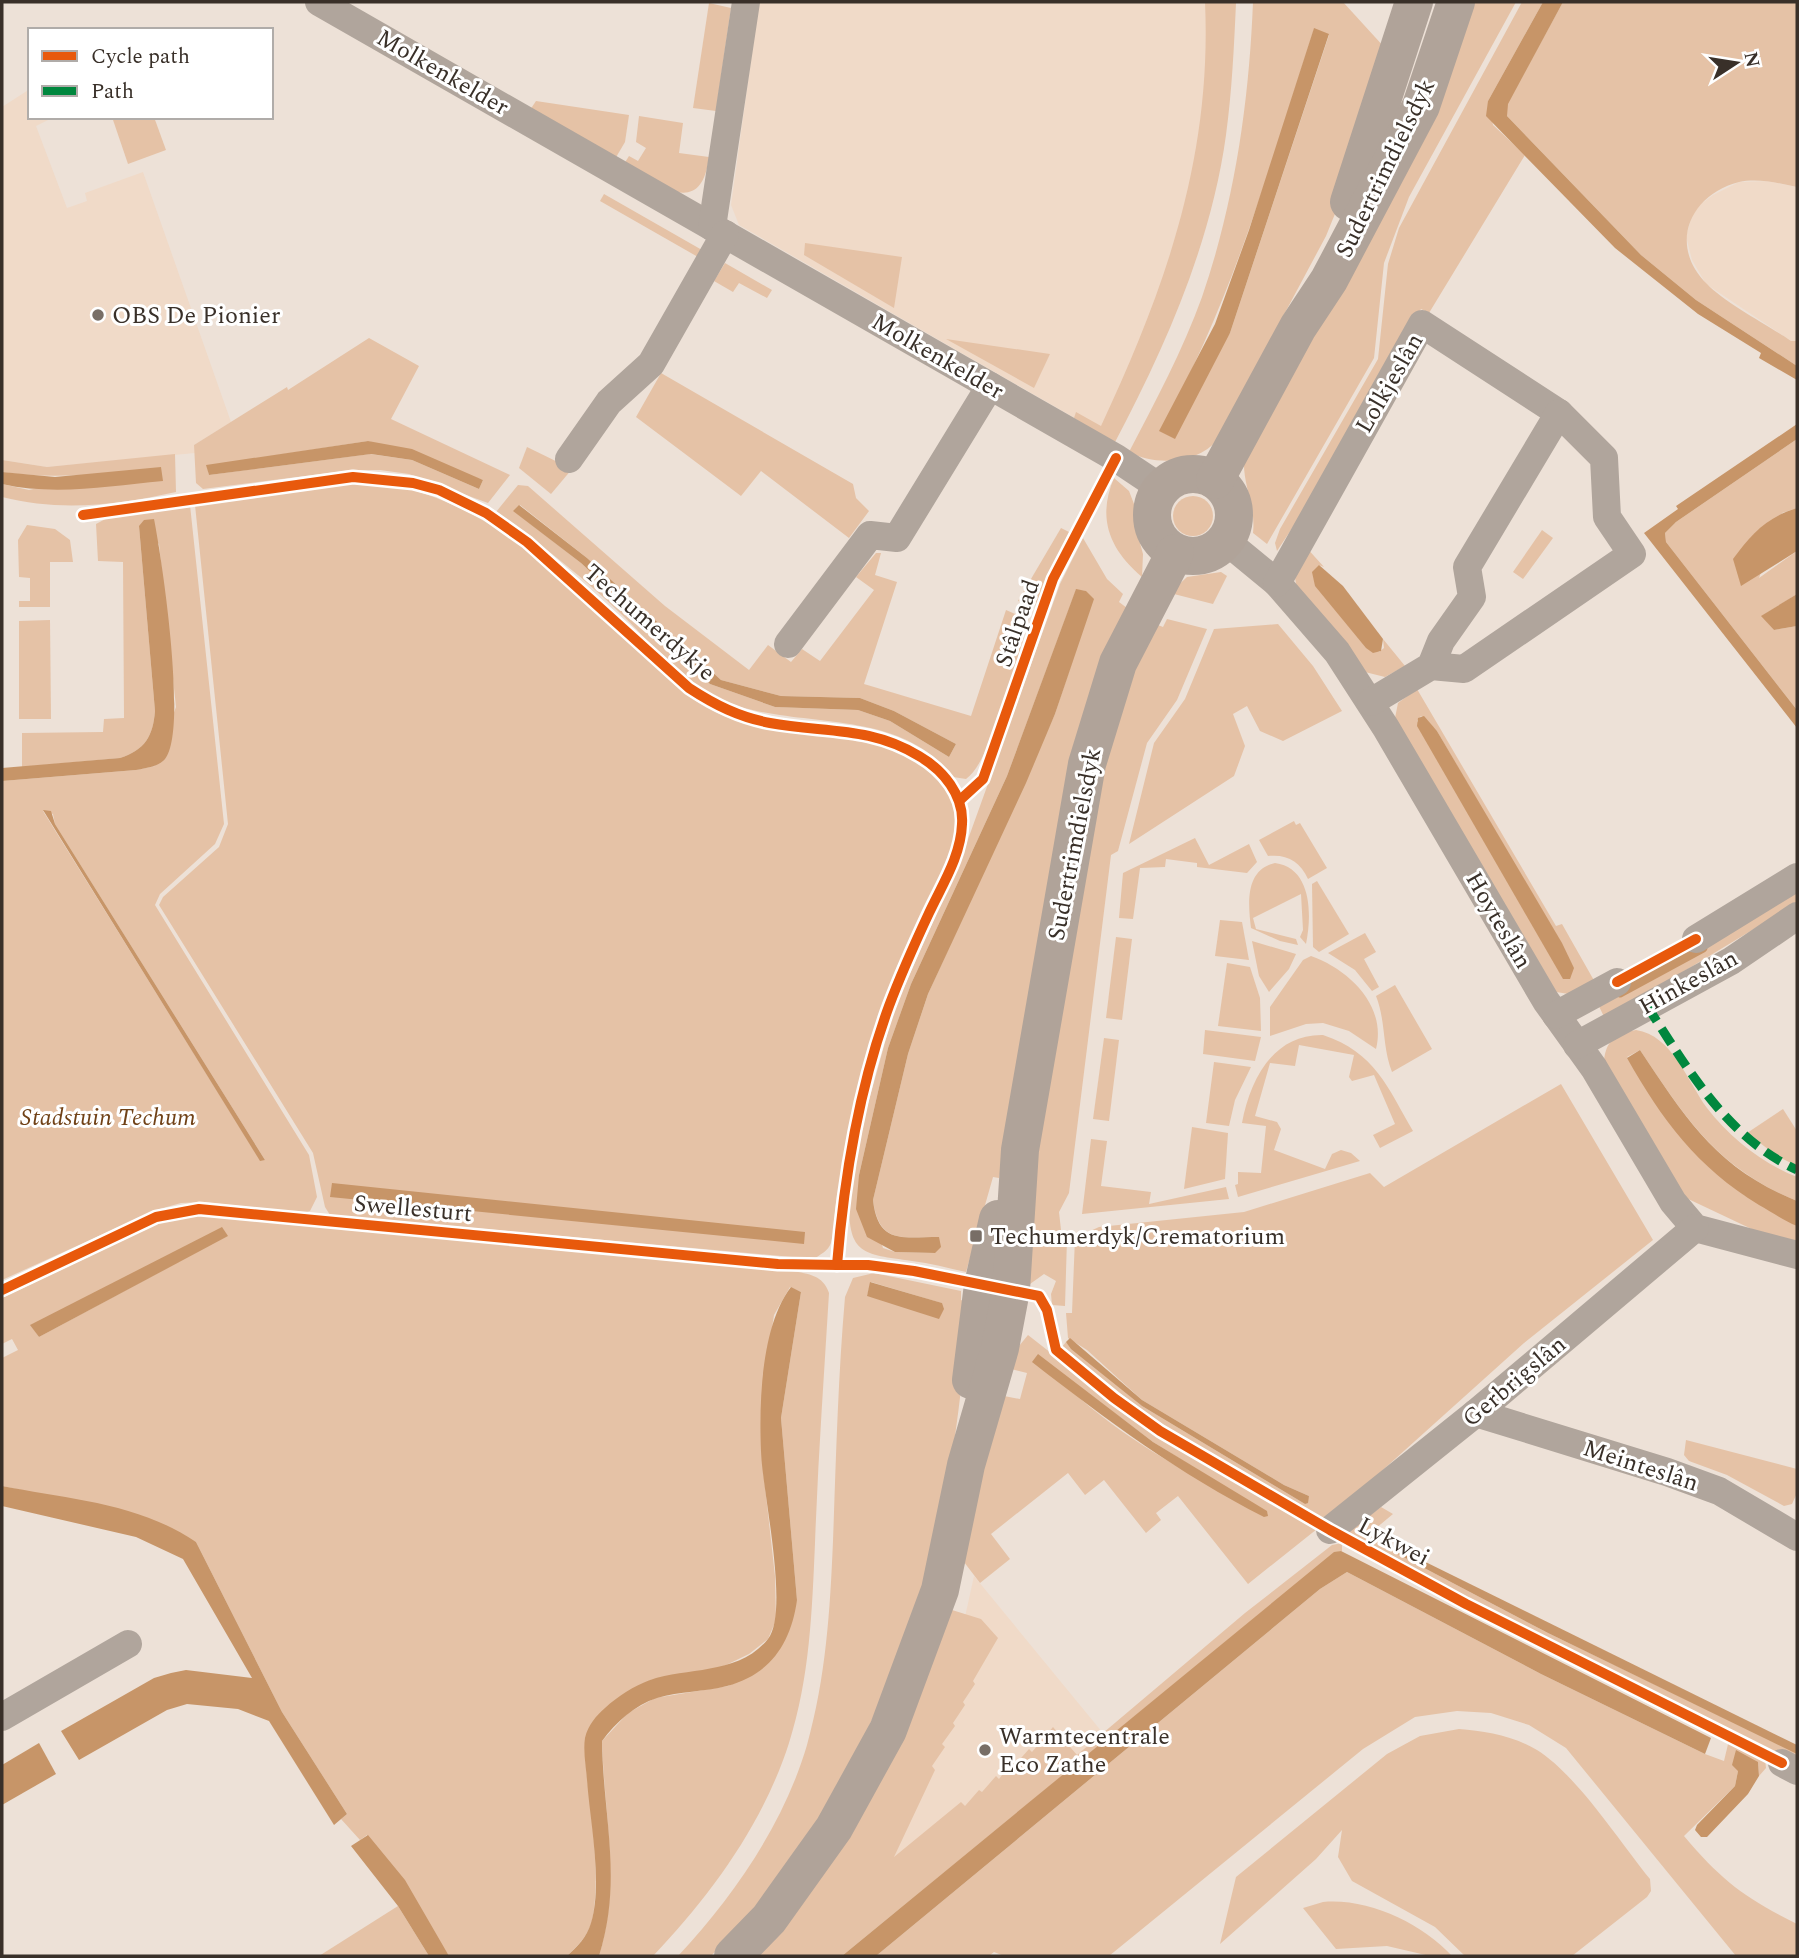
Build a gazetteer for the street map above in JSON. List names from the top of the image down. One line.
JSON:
{"streets":{"street":["Molkenkelder","Sudertrimdielsdyk","Lolkjeslân","Hoyteslân","Hinkeslân","Gerbrigslân","Meinteslân"],"cycle path":["Techumerdykje","Stâlpaad","Swellesturt"]},"crossings":[["Molkenkelder","Sudertrimdielsdyk"],["Molkenkelder","Hoyteslân"],["Sudertrimdielsdyk","Hoyteslân"],["Lolkjeslân","Hoyteslân"],["Hoyteslân","Hinkeslân"],["Hoyteslân","Gerbrigslân"],["Gerbrigslân","Meinteslân"]],"parks":["Stadstuin Techum"],"places":{"other":["OBS De Pionier","Warmtecentrale Eco Zathe"],"transit":["Techumerdyk/Crematorium"]},"legend":["Cycle path","Path"],"north":"right"}
